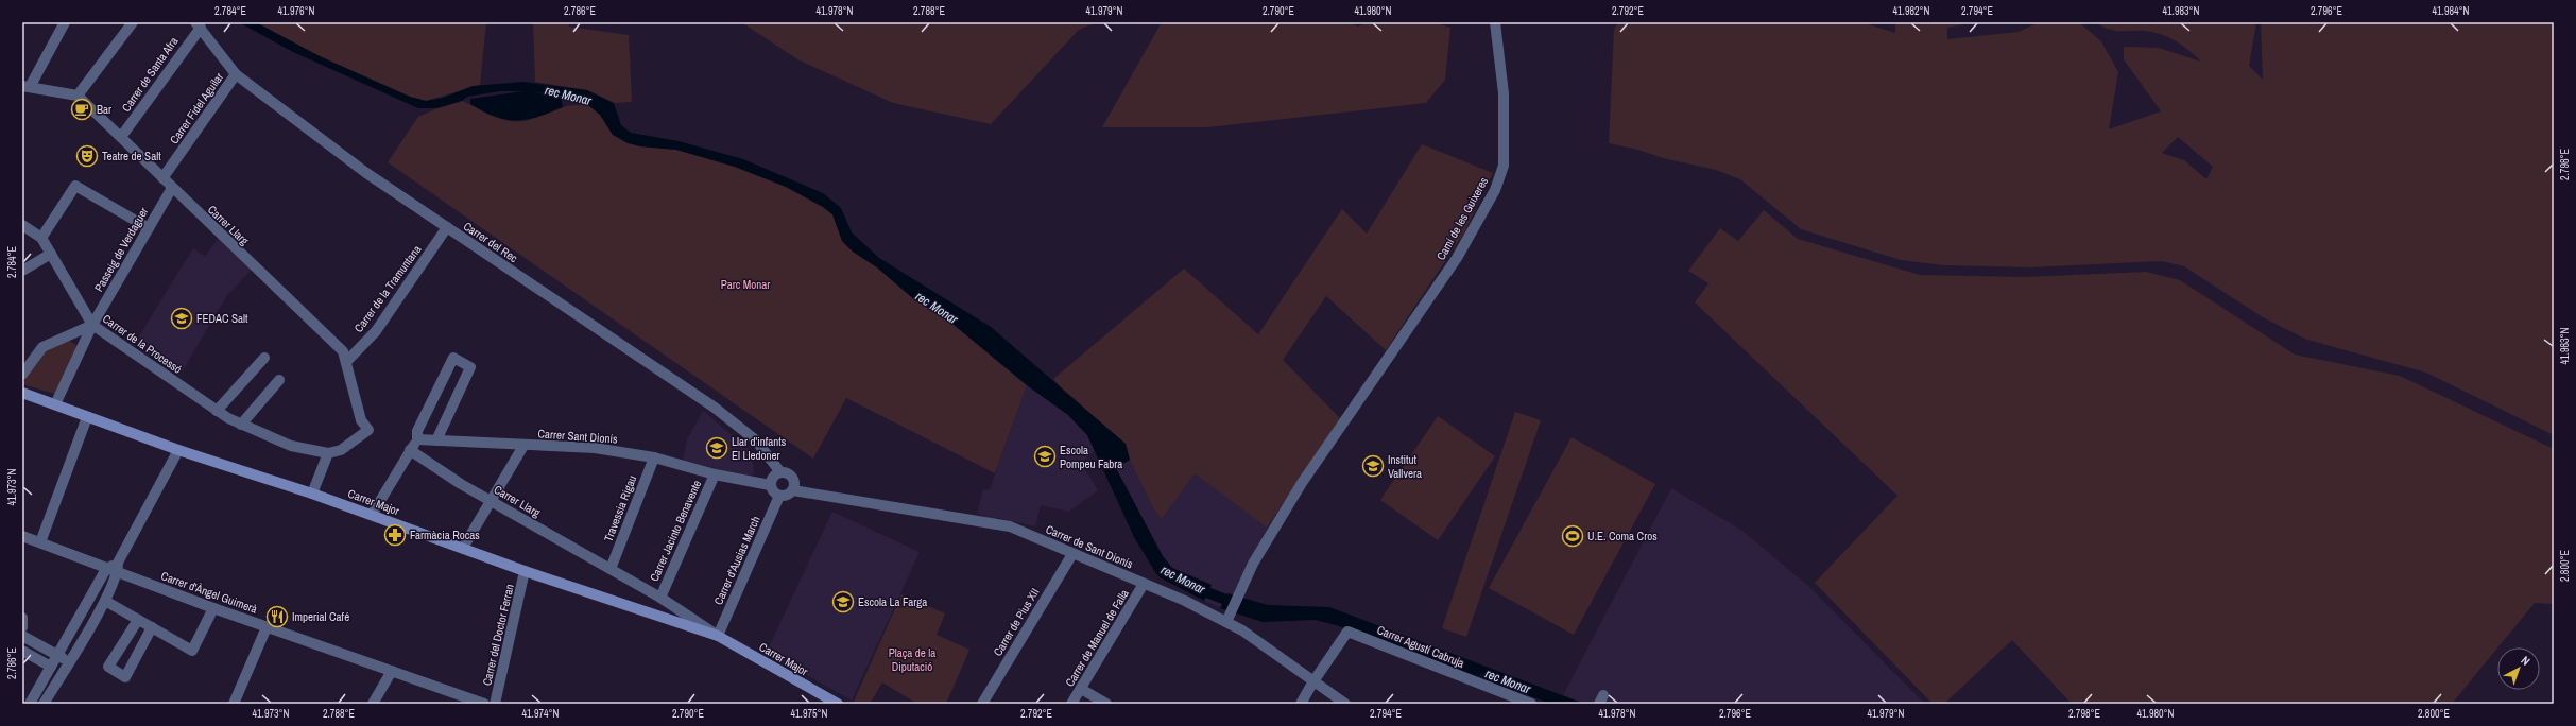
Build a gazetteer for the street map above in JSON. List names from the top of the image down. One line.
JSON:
{"streets":{"street":["Carrer de Santa Afra","Carrer Fidel Aguilar","Camí de les Guixeres","Carrer Llarg","Carrer del Rec","Passeig de Verdaguer","Carrer de la Tramuntana","Carrer de la Processó","Carrer Sant Dionís","Carrer Major","Travessia Rigau","Carrer Jacinto Benavente","Carrer de Sant Dionís","Carrer d'Ausias March","Carrer d'Àngel Guimerà","Carrer de Pius XII","Carrer del Doctor Ferran","Carrer de Manuel de Falla","Carrer Agustí Cabruja"]},"crossings":[["Carrer de Santa Afra","Carrer Llarg"],["Carrer de Santa Afra","Carrer del Rec"],["Carrer Fidel Aguilar","Carrer Llarg"],["Carrer Fidel Aguilar","Carrer del Rec"],["Camí de les Guixeres","Carrer de Sant Dionís"],["Carrer Llarg","Passeig de Verdaguer"],["Carrer Llarg","Carrer de la Tramuntana"],["Carrer Llarg","Carrer de la Processó"],["Carrer Llarg","Carrer Major"],["Carrer Llarg","Travessia Rigau"],["Carrer del Rec","Carrer de la Tramuntana"],["Carrer del Rec","Carrer Sant Dionís"],["Carrer del Rec","Carrer de Sant Dionís"],["Carrer del Rec","Carrer d'Ausias March"],["Passeig de Verdaguer","Carrer de la Processó"],["Passeig de Verdaguer","Carrer Major"],["Carrer Sant Dionís","Travessia Rigau"],["Carrer Sant Dionís","Carrer Jacinto Benavente"],["Carrer Sant Dionís","Carrer de Sant Dionís"],["Carrer Sant Dionís","Carrer d'Ausias March"],["Carrer Major","Travessia Rigau"],["Carrer Major","Carrer Jacinto Benavente"],["Carrer Major","Carrer d'Ausias March"],["Carrer Major","Carrer del Doctor Ferran"],["Carrer de Sant Dionís","Carrer d'Ausias March"],["Carrer de Sant Dionís","Carrer de Pius XII"],["Carrer de Sant Dionís","Carrer de Manuel de Falla"],["Carrer de Sant Dionís","Carrer Agustí Cabruja"]],"water":["rec Monar"],"parks":["Parc Monar","Plaça de la Diputació"],"places":{"cafe":["Bar"],"theatre":["Teatre de Salt"],"school or university":["FEDAC Salt","Llar d'infants El Lledoner","Escola Pompeu Fabra","Institut Vallvera","Escola La Farga"],"pharmacy":["Farmàcia Rocas"],"sports":["U.E. Coma Cros"],"restaurant":["Imperial Café"]},"north":"top right","coordinates":["2.784°E","41.976°N","2.786°E","41.978°N","2.788°E","41.979°N","2.790°E","41.980°N","2.792°E","41.982°N","2.794°E","41.983°N","2.796°E","41.984°N","2.798°E","41.973°N","2.800°E","41.974°N","41.975°N"]}
